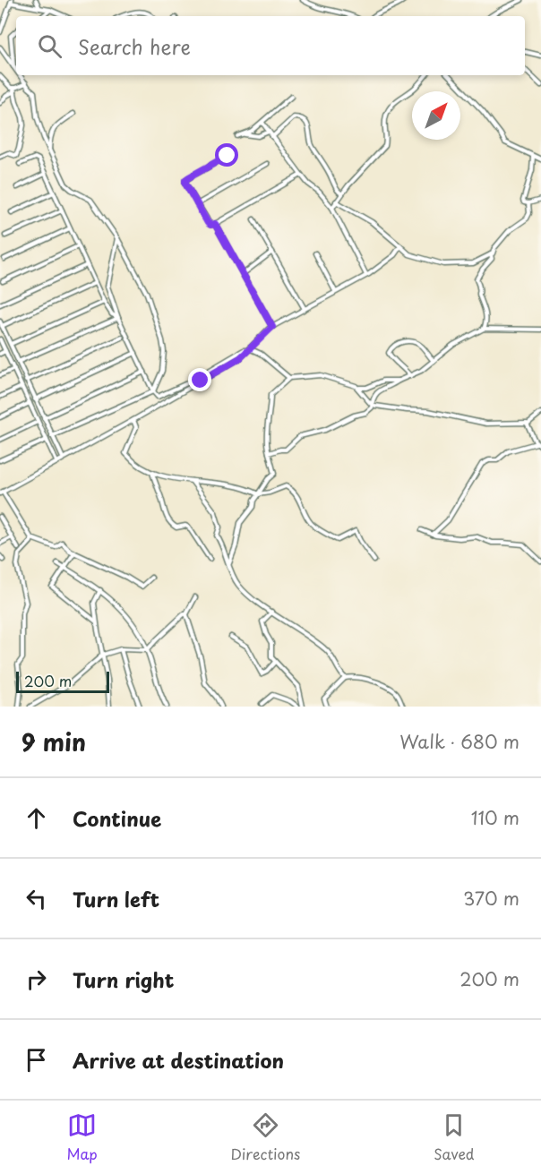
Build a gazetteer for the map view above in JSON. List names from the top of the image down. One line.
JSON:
{"scale_bar":"200 m","north":"top right","page":{"search":"Search here","scale":"200 m","heading":["9 min","Walk · 680 m"],"list":[["Continue","110 m"],["Turn left","370 m"],["Turn right","200 m"],"Arrive at destination"],"nav":["Map","Directions","Saved"]}}
